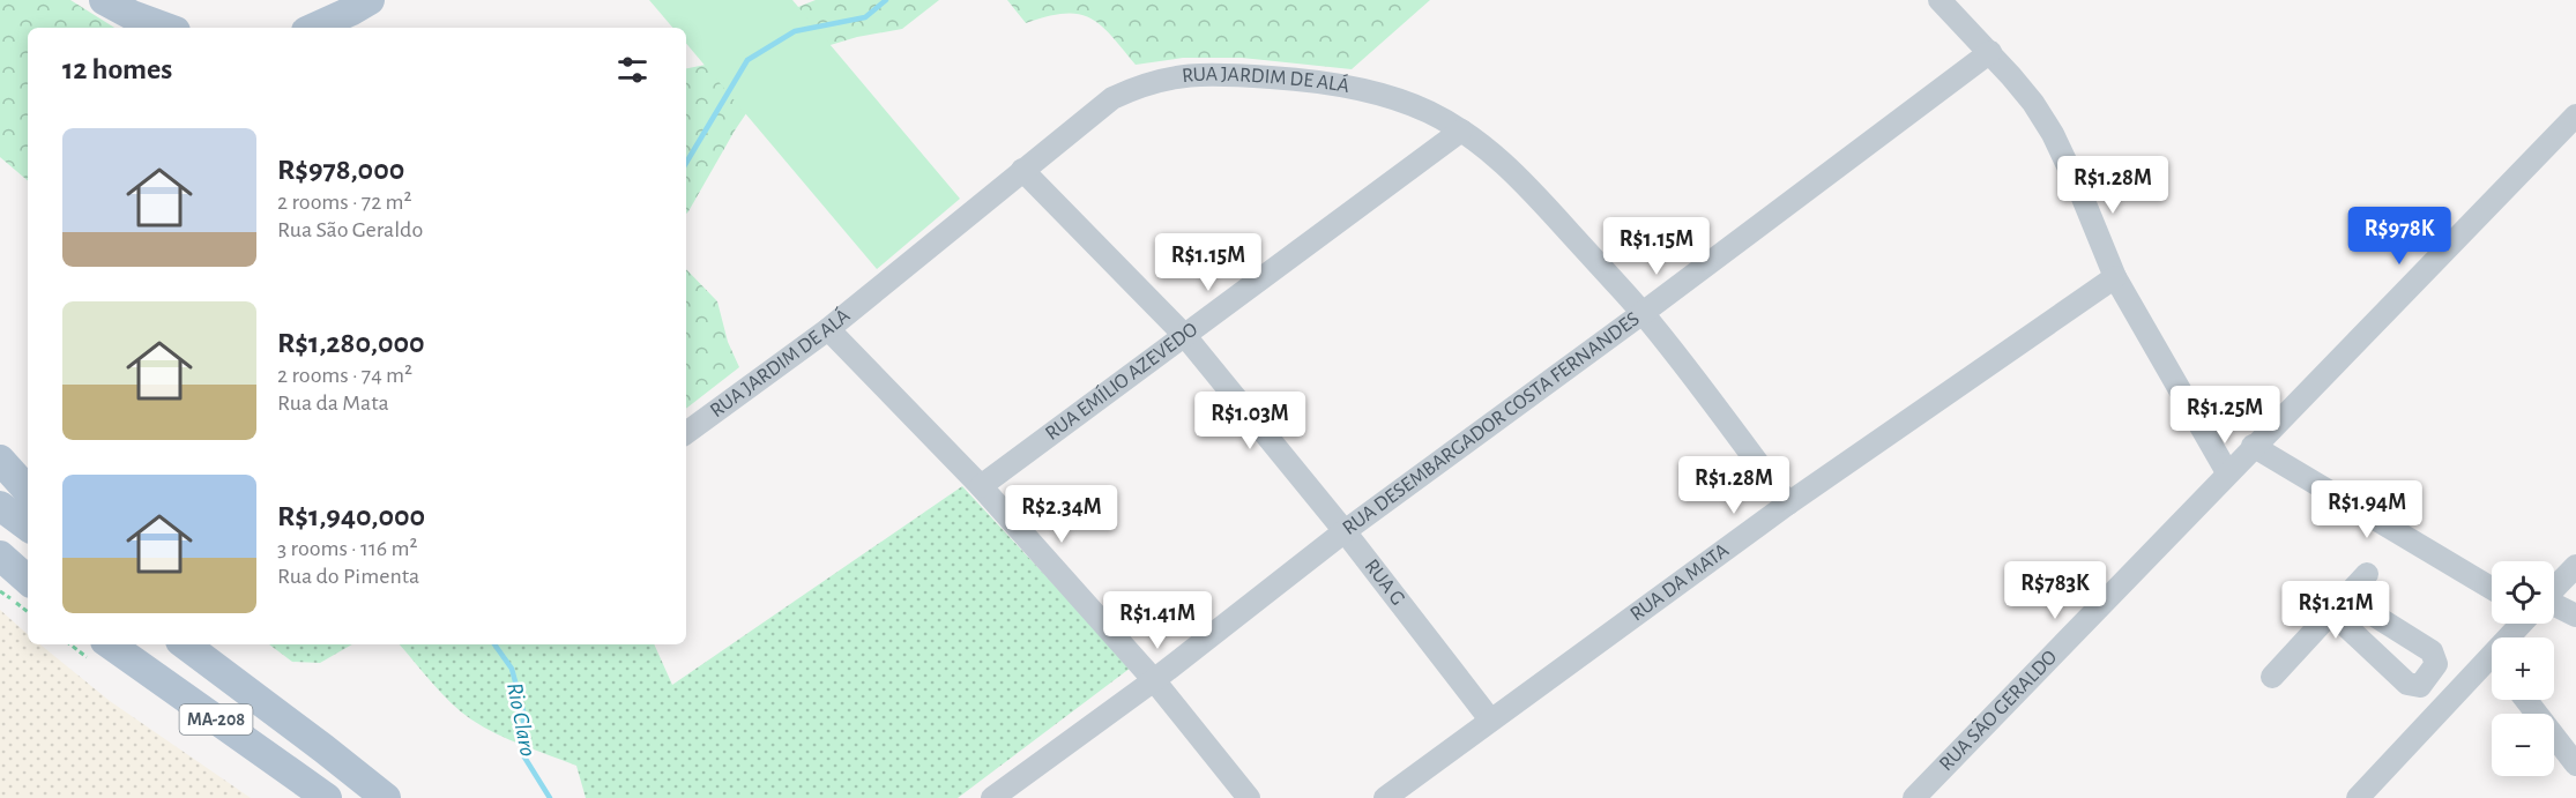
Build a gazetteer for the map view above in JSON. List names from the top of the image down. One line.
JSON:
{"streets":{"main road":["MA-208"],"street":["RUA JARDIM DE ALÁ","RUA EMÍLIO AZEVEDO","RUA DESEMBARGADOR COSTA FERNANDES","RUA G","RUA DA MATA","RUA SÃO GERALDO"]},"crossings":[["RUA JARDIM DE ALÁ","RUA EMÍLIO AZEVEDO"],["RUA JARDIM DE ALÁ","RUA DESEMBARGADOR COSTA FERNANDES"],["RUA JARDIM DE ALÁ","RUA G"],["RUA JARDIM DE ALÁ","RUA DA MATA"],["RUA EMÍLIO AZEVEDO","RUA G"],["RUA DESEMBARGADOR COSTA FERNANDES","RUA G"],["RUA G","RUA DA MATA"]],"water":["Rio Claro"],"page":{"heading":"12 homes","list":[{"name":"R$978,000","note":"2 rooms · 72 m² · Rua São Geraldo"},{"name":"R$1,280,000","note":"2 rooms · 74 m² · Rua da Mata"},{"name":"R$1,940,000","note":"3 rooms · 116 m² · Rua do Pimenta"}],"price":["R$1.28M","R$978K","R$1.15M","R$1.15M","R$1.25M","R$1.03M","R$1.28M","R$1.94M","R$2.34M","R$783K","R$1.21M","R$1.41M"],"map_buttons":["+","−"]}}
